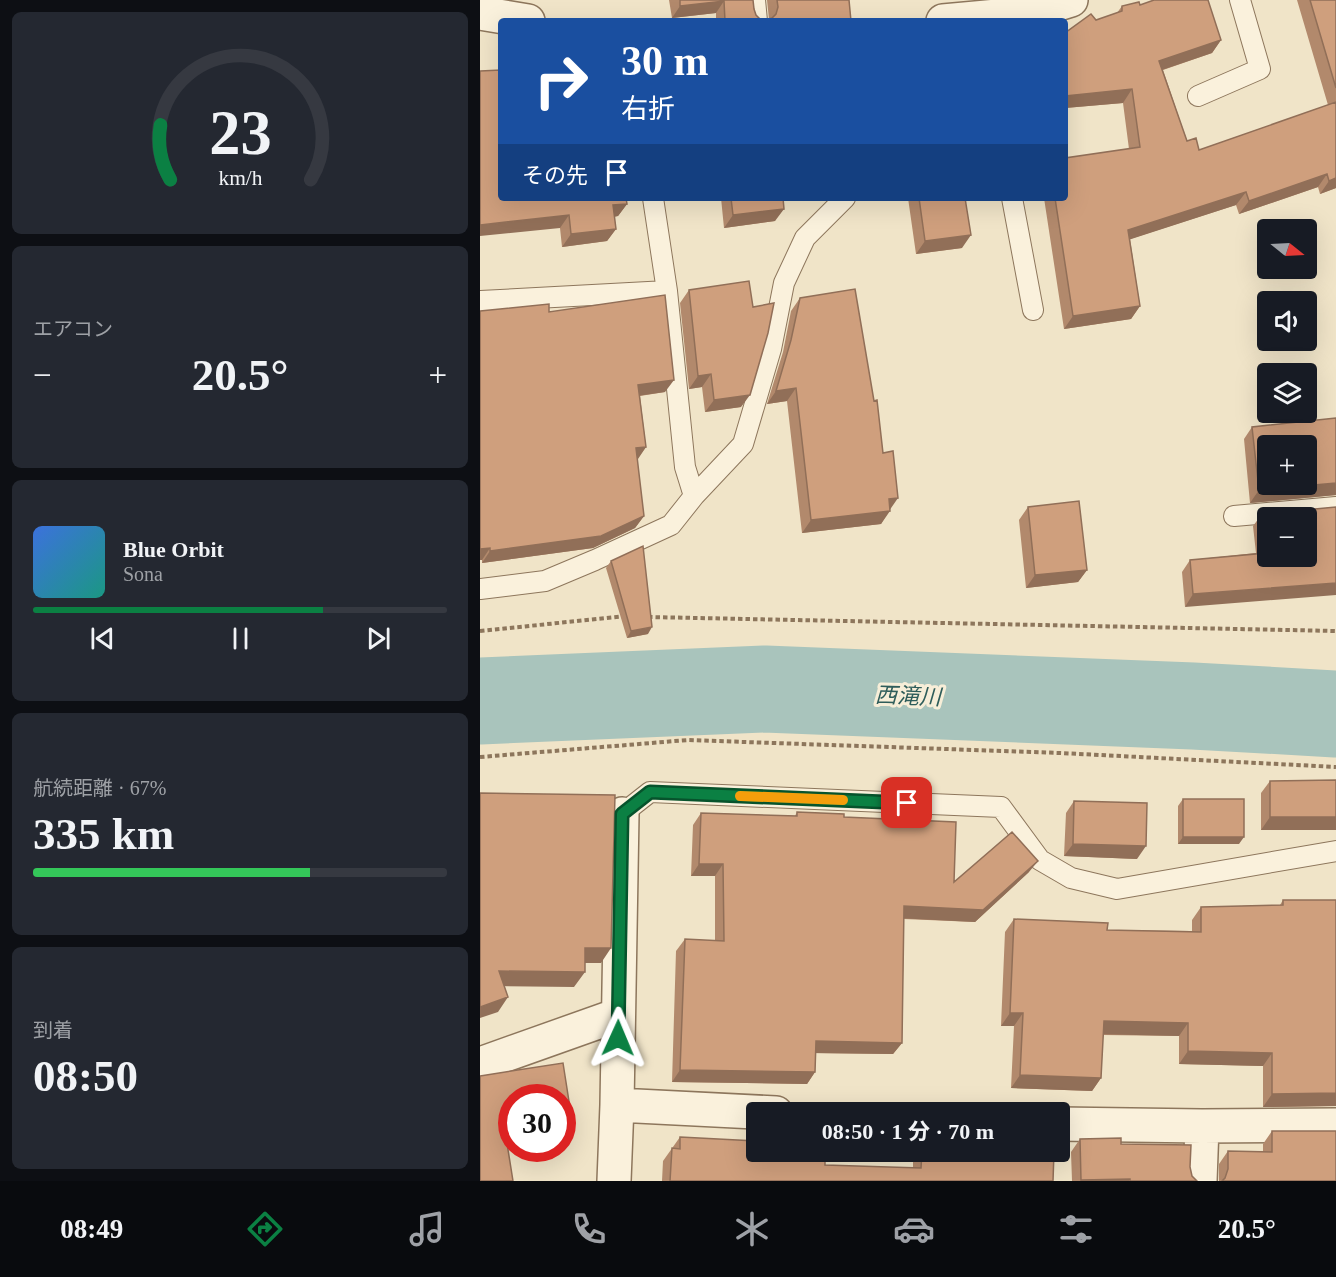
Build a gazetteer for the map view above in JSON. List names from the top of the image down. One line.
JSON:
{"water":["西滝川"],"north":"right","page":{"turn":["30 m","右折"],"then":"その先","map_buttons":["+","−"],"tile":["エアコン",["航続距離 · 67%","335 km"],["到着","08:50"]],"heat":["−","20.5°","+"],"song":["Blue Orbit","Sona"],"limit":"30","trip":"08:50 · 1 分 · 70 m","tabs":["08:49","20.5°"],"gauge":["23","km/h"]}}
